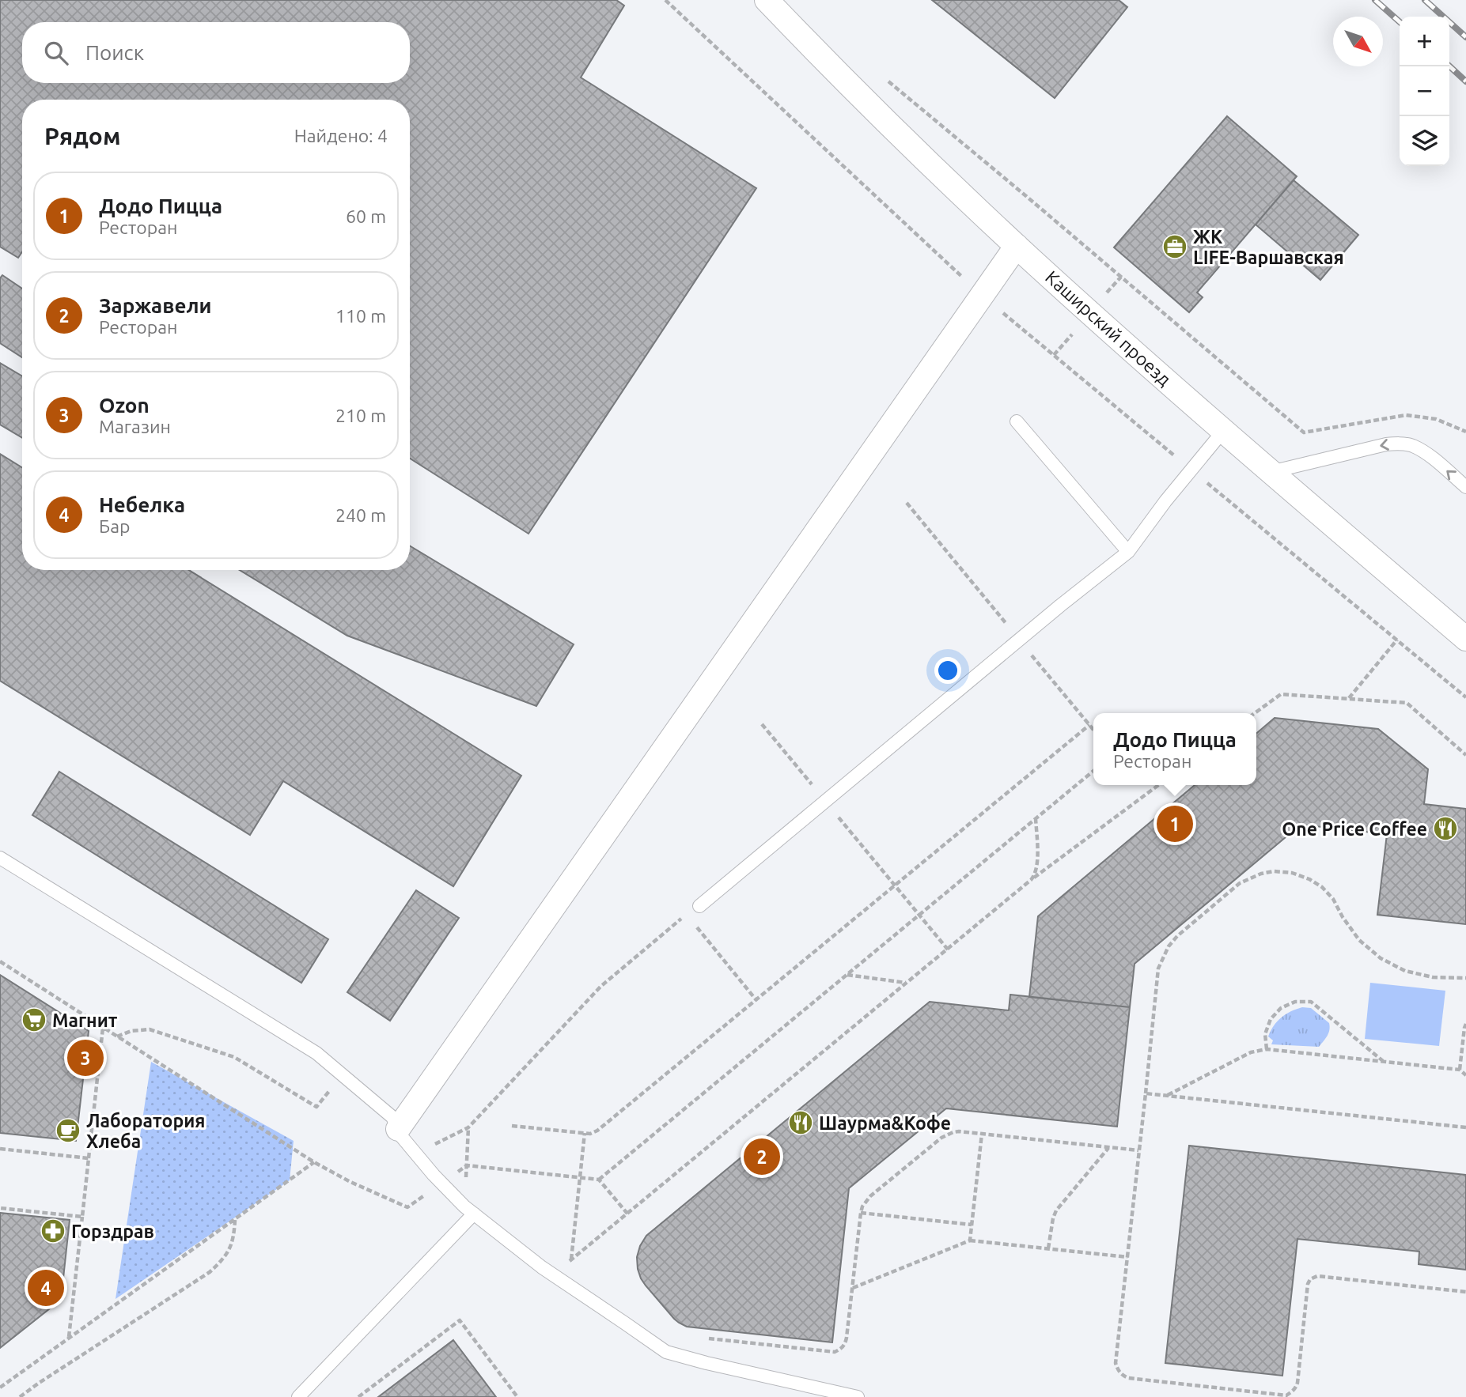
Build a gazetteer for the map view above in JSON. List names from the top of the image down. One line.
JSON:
{"streets":{"street":["Каширский проезд"]},"places":{"office":["ЖК LIFE-Варшавская"],"restaurant":["One Price Coffee","Шаурма&Кофе"],"supermarket":["Магнит"],"cafe":["Лаборатория Хлеба"],"pharmacy":["Горздрав"]},"north":"bottom right","page":{"map_buttons":["+","−"],"search":"Поиск","heading":["Рядом","Найдено: 4"],"list":[{"mark":"1","name":"Додо Пицца","note":"Ресторан","value":"60 m"},{"mark":"2","name":"Заржавели","note":"Ресторан","value":"110 m"},{"mark":"3","name":"Ozon","note":"Магазин","value":"210 m"},{"mark":"4","name":"Небелка","note":"Бар","value":"240 m"}],"popup":["Додо Пицца","Ресторан"],"pins":["1","3","2","4"]}}
